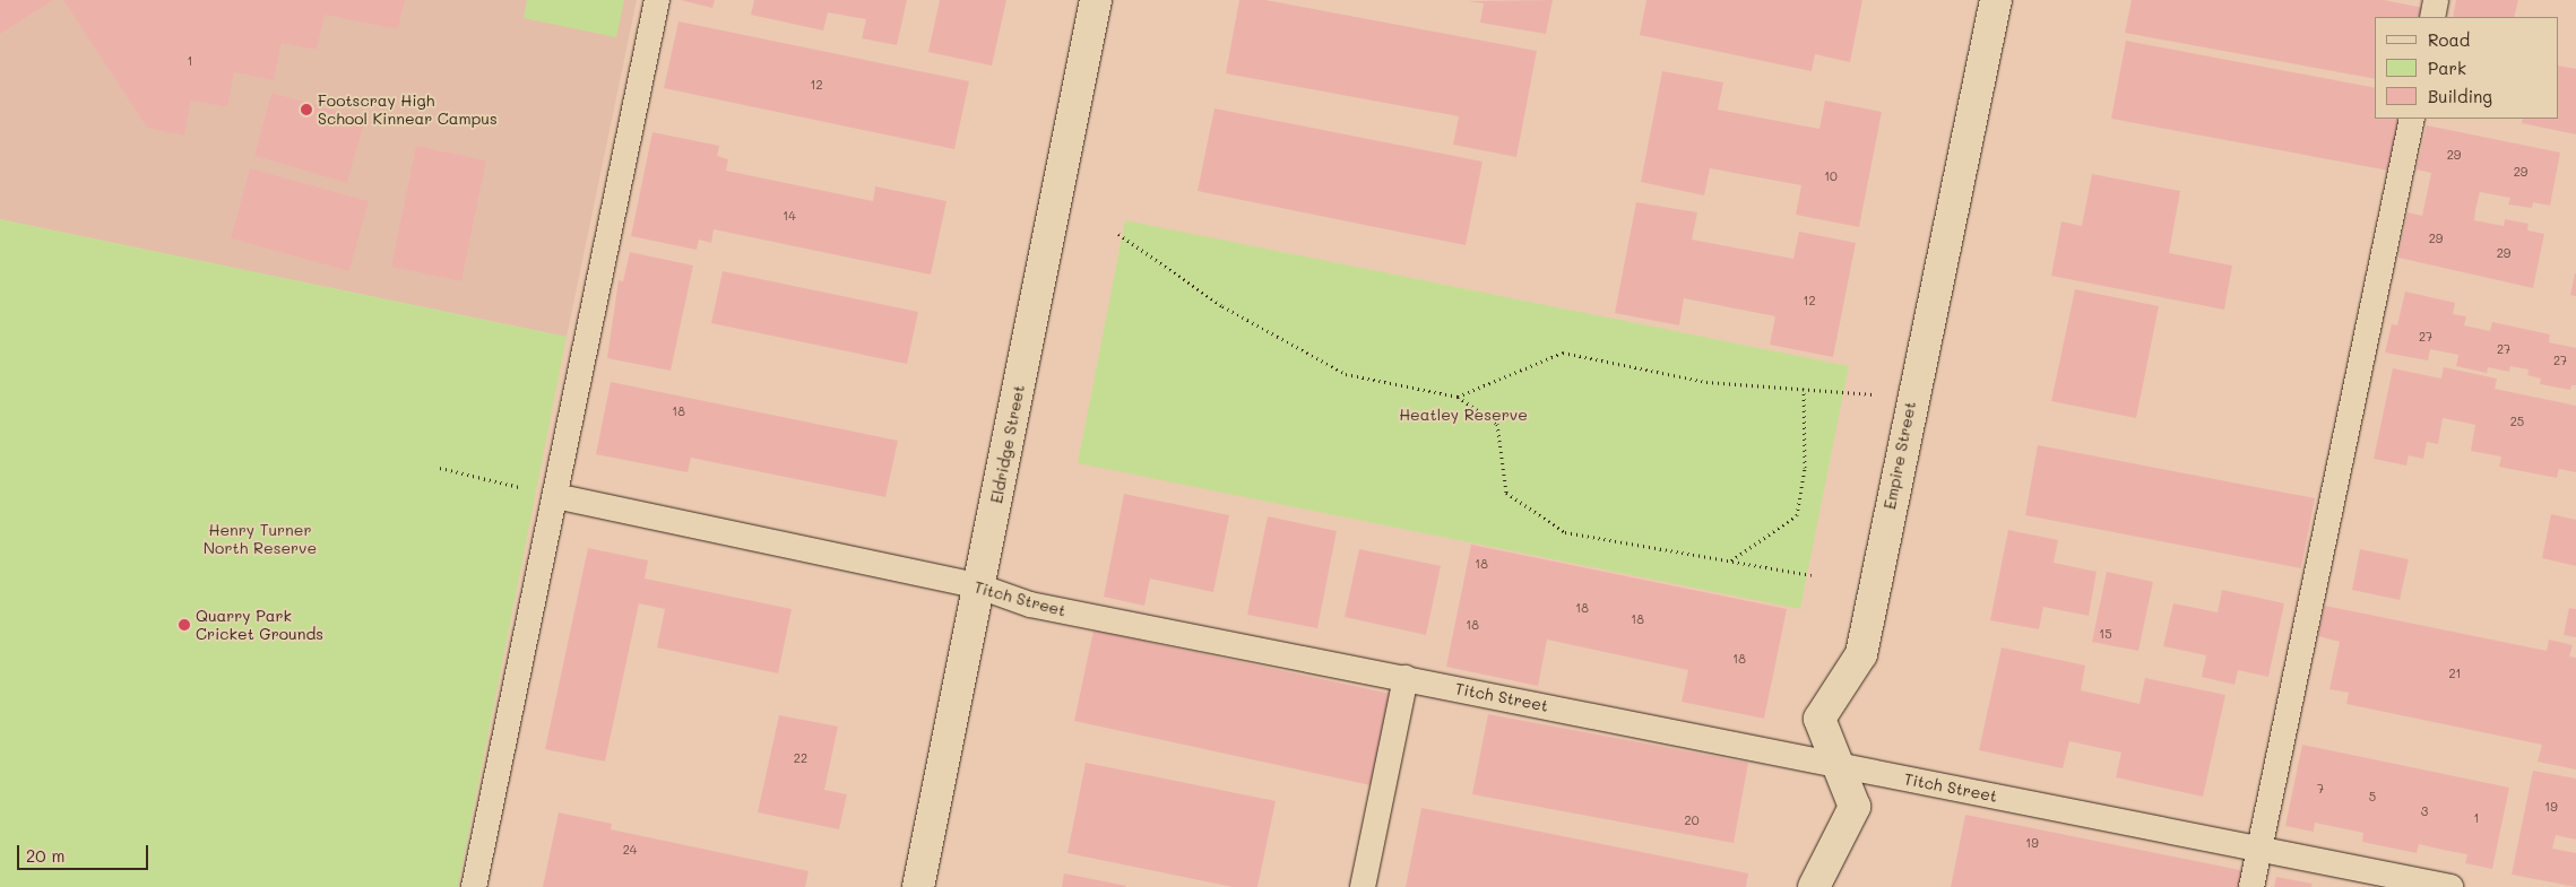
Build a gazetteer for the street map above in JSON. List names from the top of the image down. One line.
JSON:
{"streets":{"street":["Eldridge Street","Empire Street"],"lane":["Titch Street"]},"crossings":[["Eldridge Street","Titch Street"],["Empire Street","Titch Street"]],"parks":["Heatley Reserve","Henry Turner North Reserve"],"places":["Footscray High School Kinnear Campus","Quarry Park Cricket Grounds"],"house_numbers":["1","12","29","29","10","14","29","29","12","27","27","27","18","25","18","18","18","18","15","18","21","22","7","5","19","3","1","20","19","24"],"legend":["Road","Park","Building"],"scale_bar":"20 m"}
